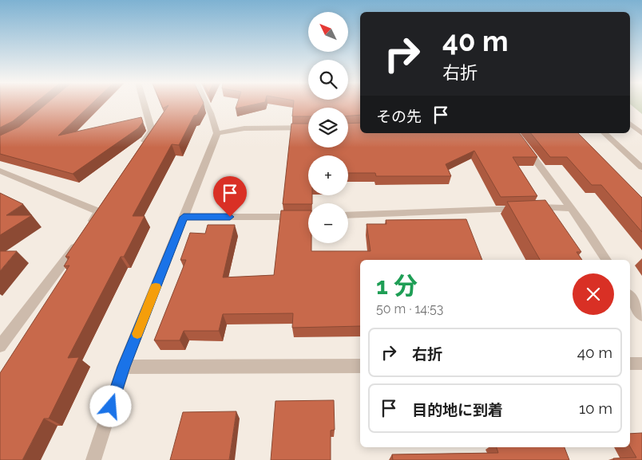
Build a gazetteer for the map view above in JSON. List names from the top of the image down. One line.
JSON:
{"north":"top left","page":{"map_buttons":["+","−"],"turn":["40 m","右折"],"then":"その先","heading":["1 分","50 m · 14:53"],"list":[{"name":"右折","value":"40 m"},{"name":"目的地に到着","value":"10 m"}]}}
